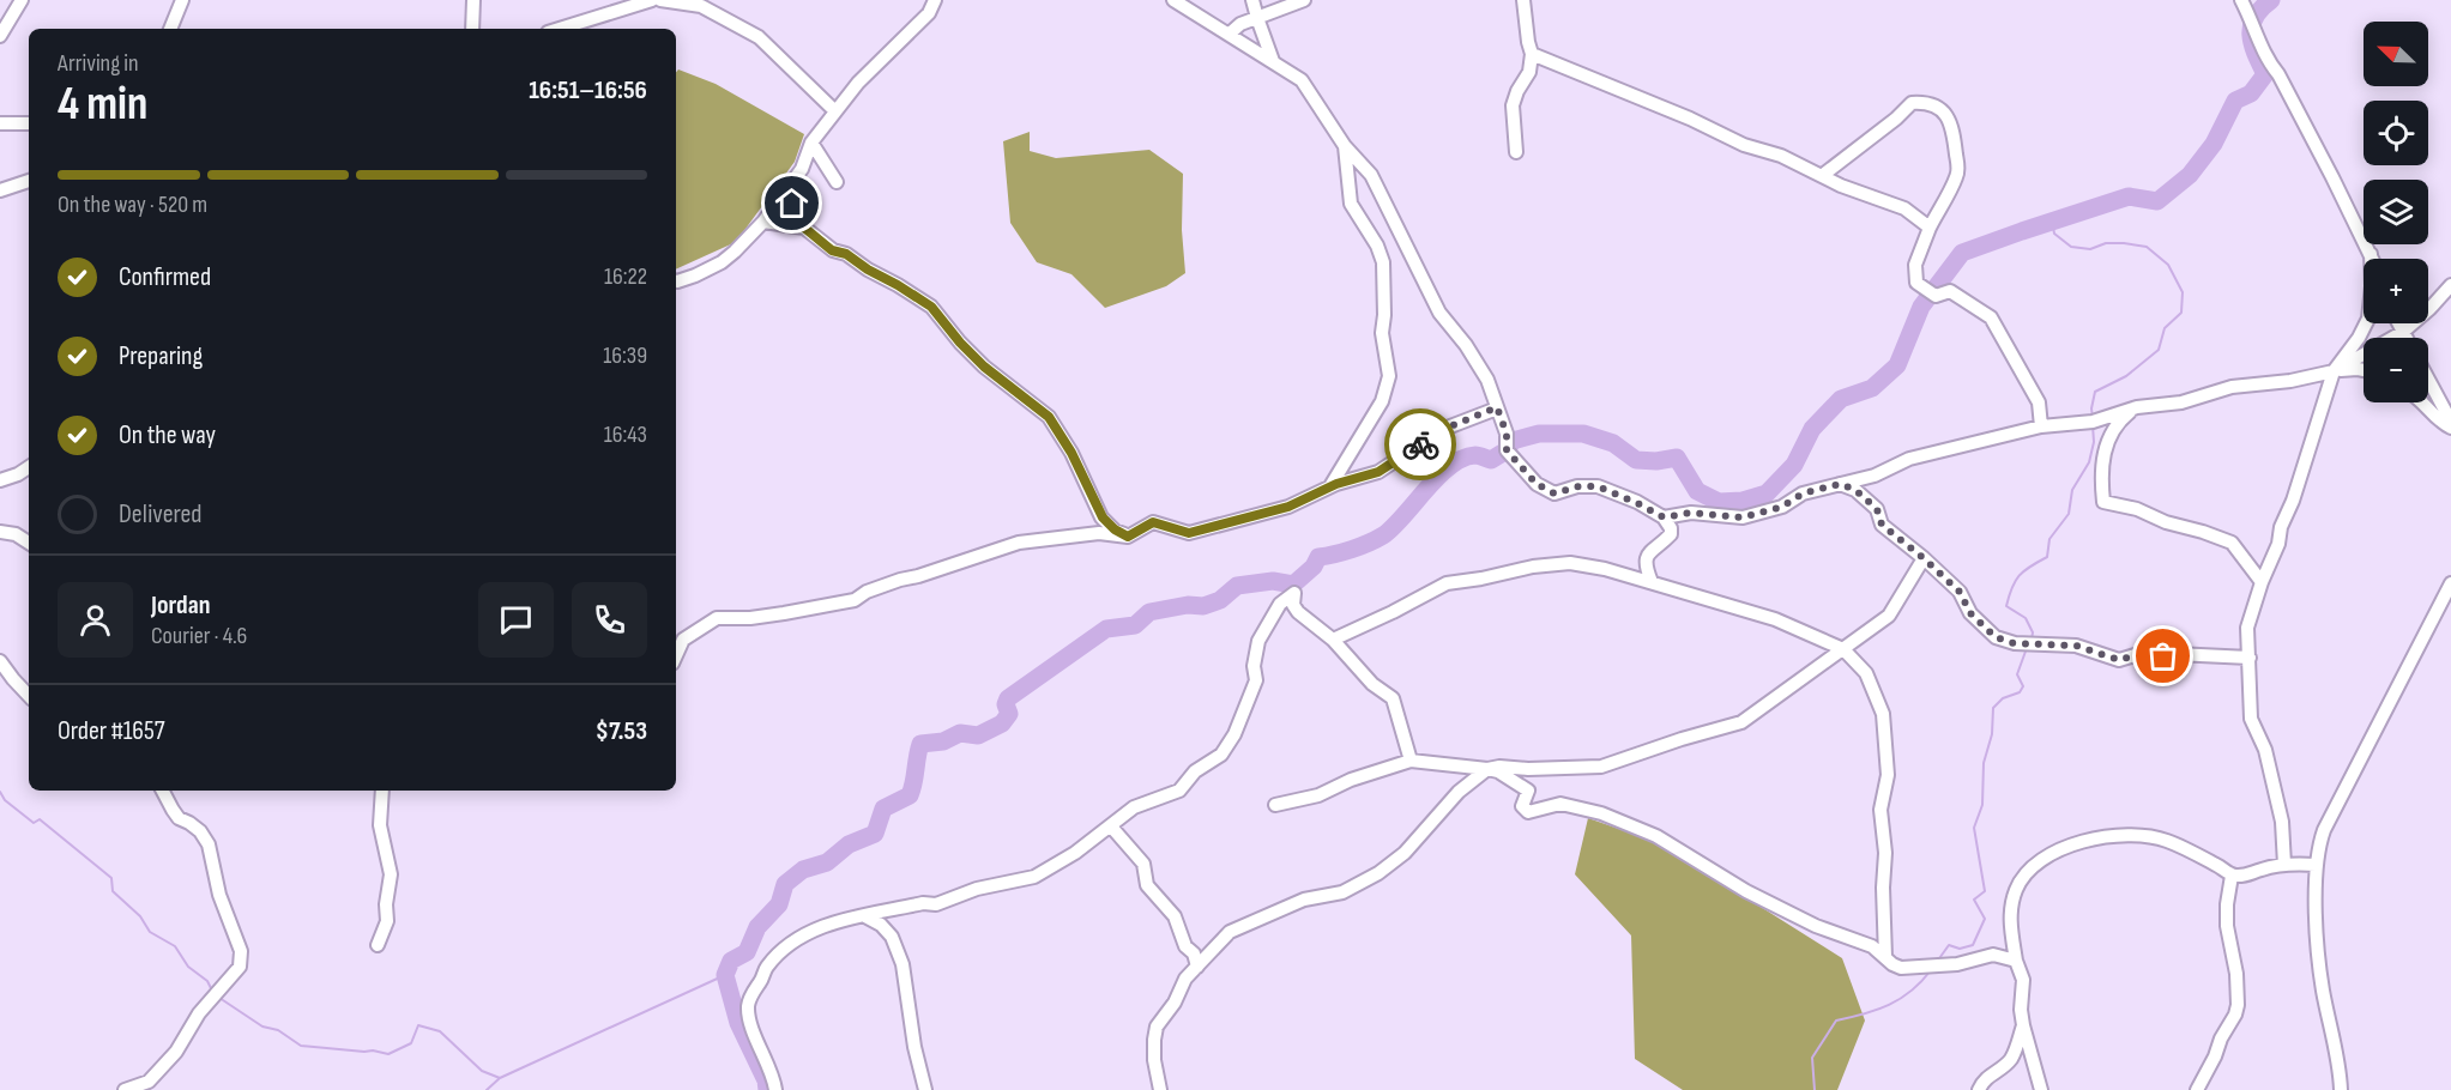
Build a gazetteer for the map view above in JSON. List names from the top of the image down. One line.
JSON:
{"north":"top left","page":{"map_buttons":["+","−"],"heading":["4 min","Arriving in","16:51–16:56"],"panel":["Jordan","Courier · 4.6","Order #1657","$7.53"],"bar":"On the way · 520 m","list":[["Confirmed","16:22"],["Preparing","16:39"],["On the way","16:43"],"Delivered"]}}
